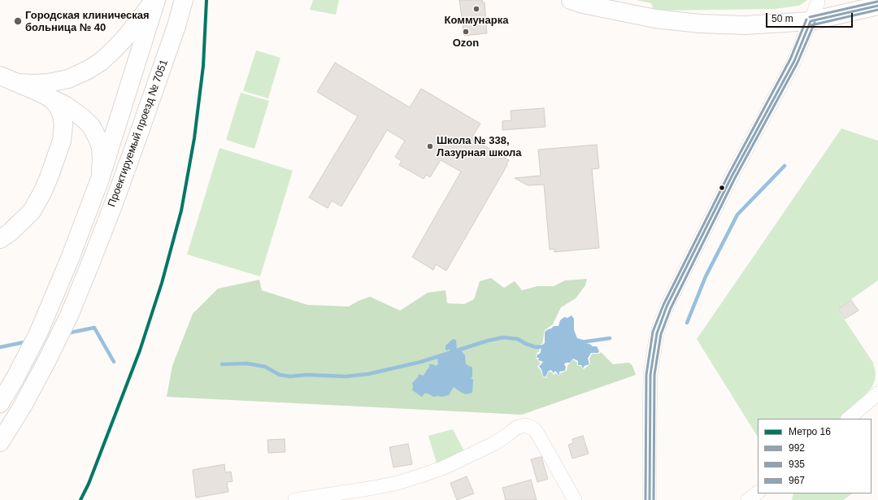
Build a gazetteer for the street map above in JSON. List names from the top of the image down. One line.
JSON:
{"streets":{"main road":["Проектируемый проезд № 7051"]},"places":["Коммунарка","Городская клиническая больница № 40","Ozon","Школа № 338, Лазурная школа"],"lines":["metro line 16","transit line 967","transit line 992","transit line 935"],"legend":["Метро 16","992","935","967"],"scale_bar":"50 m"}
